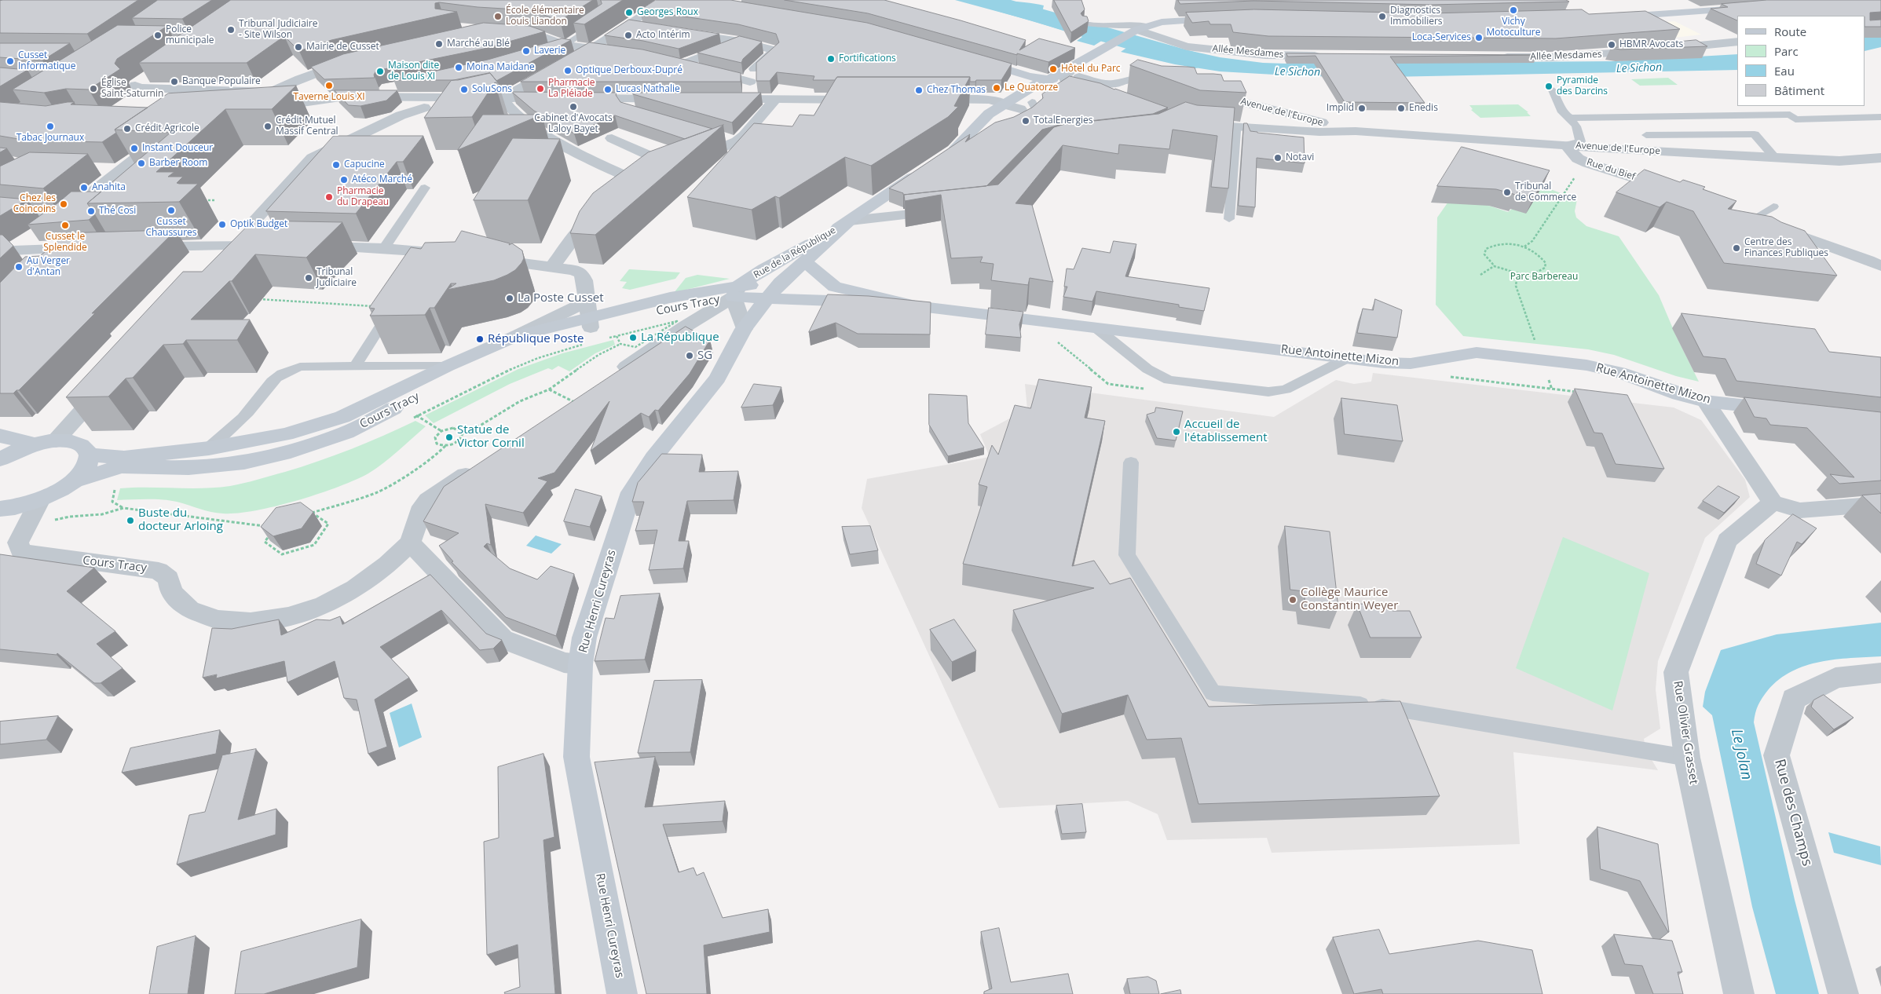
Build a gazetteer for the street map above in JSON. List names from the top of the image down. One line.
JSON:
{"streets":{"main road":["Rue de la République","Cours Tracy","Rue Antoinette Mizon","Rue Henri Cureyras"],"street":["Allée Mesdames","Avenue de l'Europe","Rue du Bief","Rue Olivier Grasset","Rue des Champs"]},"crossings":[["Avenue de l'Europe","Rue du Bief"],["Rue de la République","Cours Tracy"],["Rue de la République","Rue Antoinette Mizon"],["Rue de la République","Rue Henri Cureyras"],["Cours Tracy","Rue Antoinette Mizon"],["Rue Antoinette Mizon","Rue Henri Cureyras"]],"water":["Le Sichon","Le Jolan"],"parks":["Parc Barbereau"],"places":["Vichy Motoculture","Georges Roux","École élémentaire Louis Liandon","Diagnostics Immobiliers","Tribunal Judiciaire - Site Wilson","Police municipale","Acto Intérim","Loca-Services","Marché au Blé","HBMR Avocats","Mairie de Cusset","Laverie","Fortifications","Cusset Informatique","Moina Maidane","Hôtel du Parc","Optique Derboux-Dupré","Maison dite de Louis XI","Banque Populaire","Taverne Louis XI","Pyramide des Darcins","Le Quatorze","Église Saint-Saturnin","Pharmacie La Pléiade","SoluSons","Lucas Nathalie","Chez Thomas","Cabinet d'Avocats Laloy Bayet","Implid","Enedis","TotalEnergies","Tabac Journaux","Crédit Mutuel Massif Central","Crédit Agricole","Instant Douceur","Notavi","Barber Room","Capucine","Atéco Marché","Anahita","Tribunal de Commerce","Pharmacie du Drapeau","Chez les Coincoins","Cusset Chaussures","Thé Cosi","Optik Budget","Cusset le Splendide","Centre des Finances Publiques","Au Verger d'Antan","Tribunal Judiciaire","La Poste Cusset","La République","République Poste","SG","Accueil de l'établissement","Statue de Victor Cornil","Buste du docteur Arloing","Collège Maurice Constantin Weyer"],"legend":["Route","Parc","Eau","Bâtiment"]}
